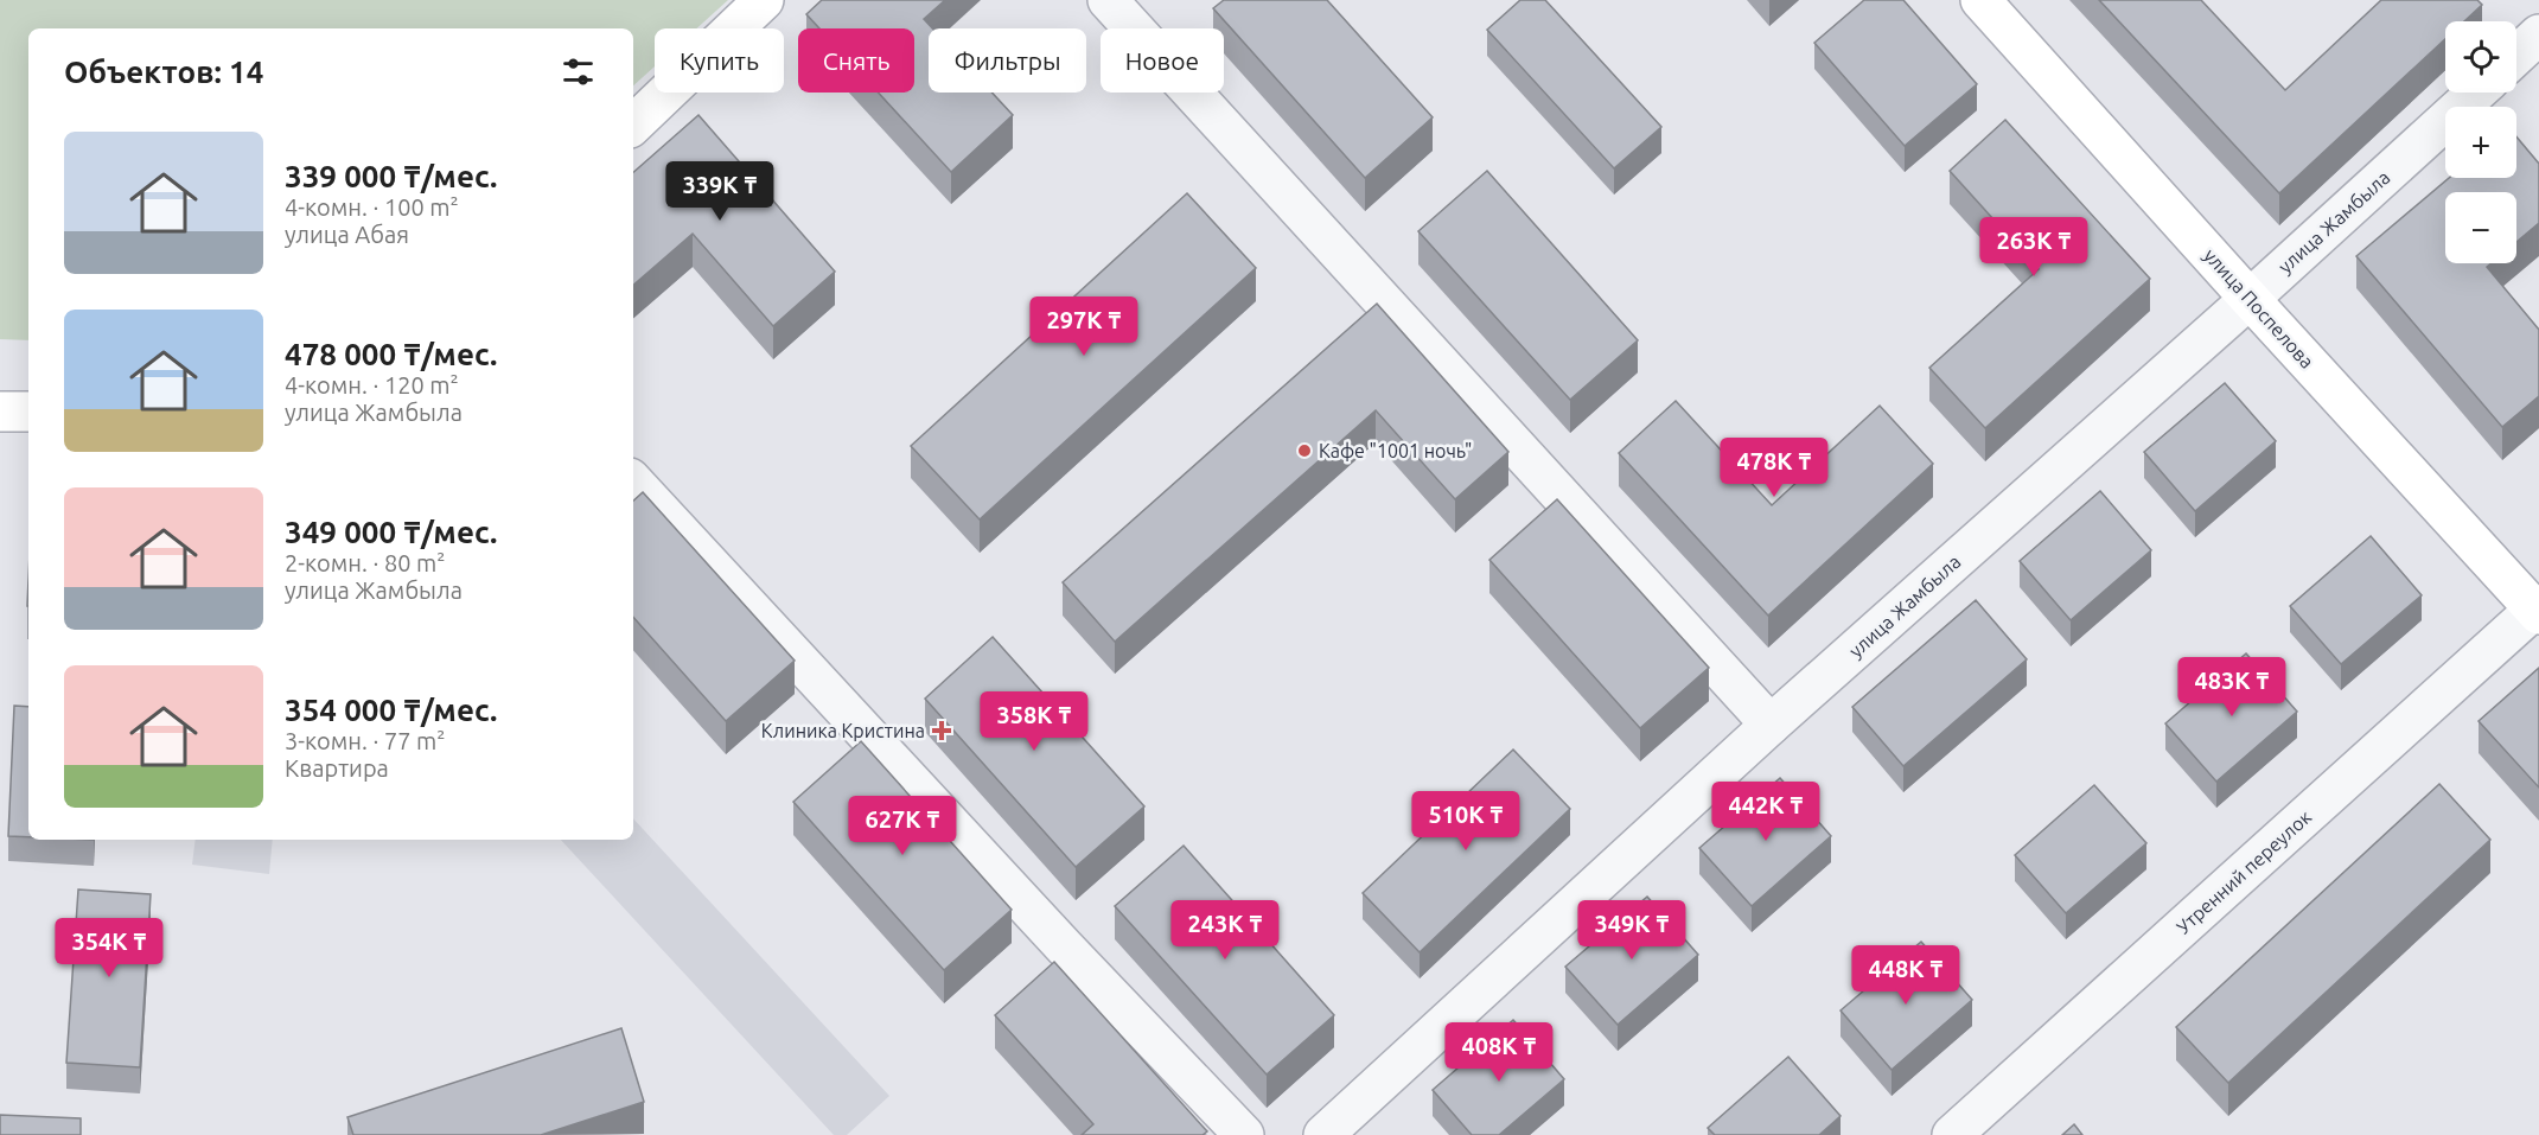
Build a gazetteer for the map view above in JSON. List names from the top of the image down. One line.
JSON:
{"streets":{"street":["улица Жамбыла","улица Поспелова","Утренний переулок"]},"crossings":[["улица Жамбыла","улица Поспелова"],["улица Поспелова","Утренний переулок"]],"places":{"other":["Кафе \"1001 ночь\""],"health":["Клиника Кристина"]},"page":{"map_buttons":["+","−"],"chip":["Купить","Снять","Фильтры","Новое"],"heading":"Объектов: 14","list":[{"name":"339 000 ₸/мес.","note":"4-комн. · 100 m² · улица Абая"},{"name":"478 000 ₸/мес.","note":"4-комн. · 120 m² · улица Жамбыла"},{"name":"349 000 ₸/мес.","note":"2-комн. · 80 m² · улица Жамбыла"},{"name":"354 000 ₸/мес.","note":"3-комн. · 77 m² · Квартира"}],"price":["339K ₸","263K ₸","297K ₸","478K ₸","483K ₸","358K ₸","442K ₸","510K ₸","627K ₸","243K ₸","349K ₸","354K ₸","448K ₸","408K ₸"]}}
